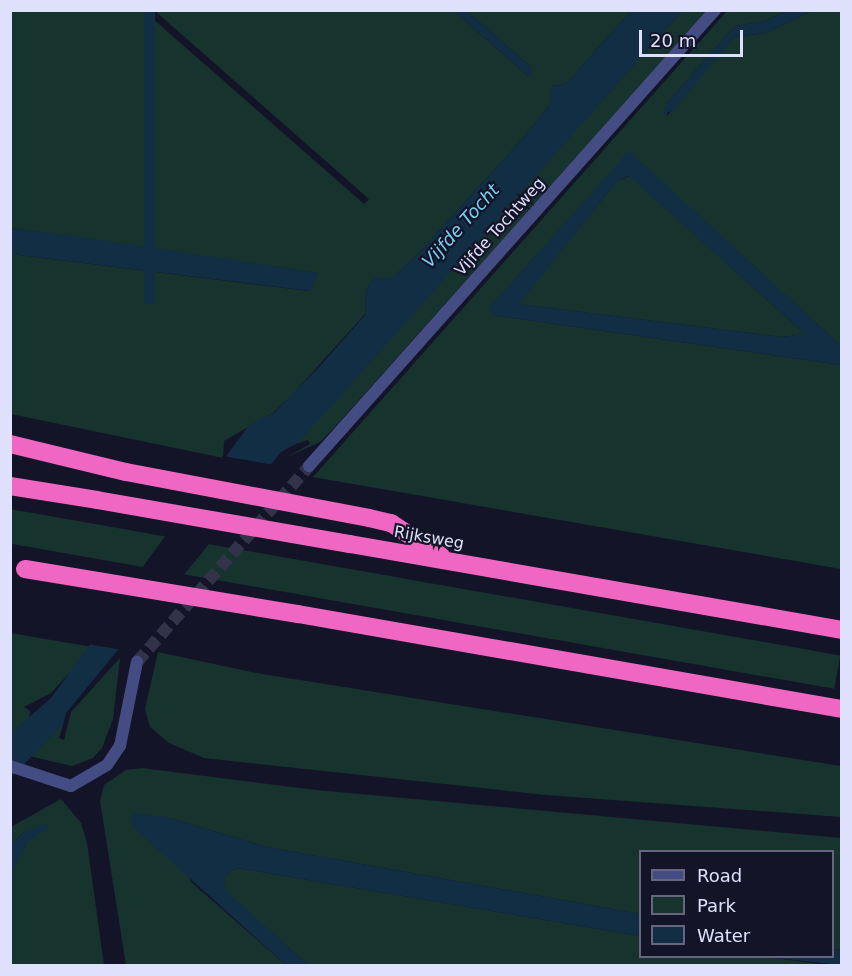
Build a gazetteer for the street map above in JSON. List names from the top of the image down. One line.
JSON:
{"streets":{"highway":["Rijksweg"],"street":["Vijfde Tochtweg"]},"water":["Vijfde Tocht"],"legend":["Road","Park","Water"],"scale_bar":"20 m"}
